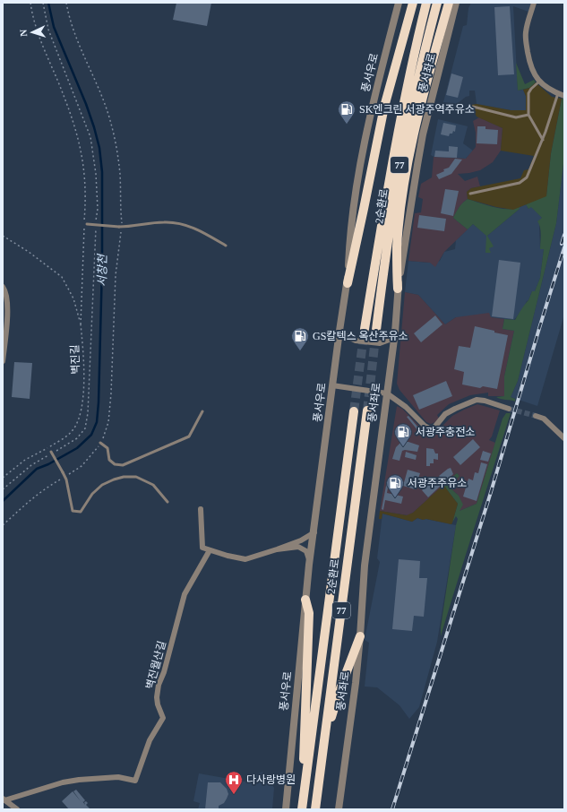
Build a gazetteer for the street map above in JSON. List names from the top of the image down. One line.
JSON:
{"streets":{"highway":["77","2순환로"],"street":["풍서우로","풍서좌로","벽진월산길"],"path":["벽진길"]},"water":["서창천"],"places":{"fuel station":["SK엔크린 서광주역주유소","GS칼텍스 옥산주유소","서광주충전소","서광주주유소"],"hospital":["다사랑병원"]},"north":"left"}
